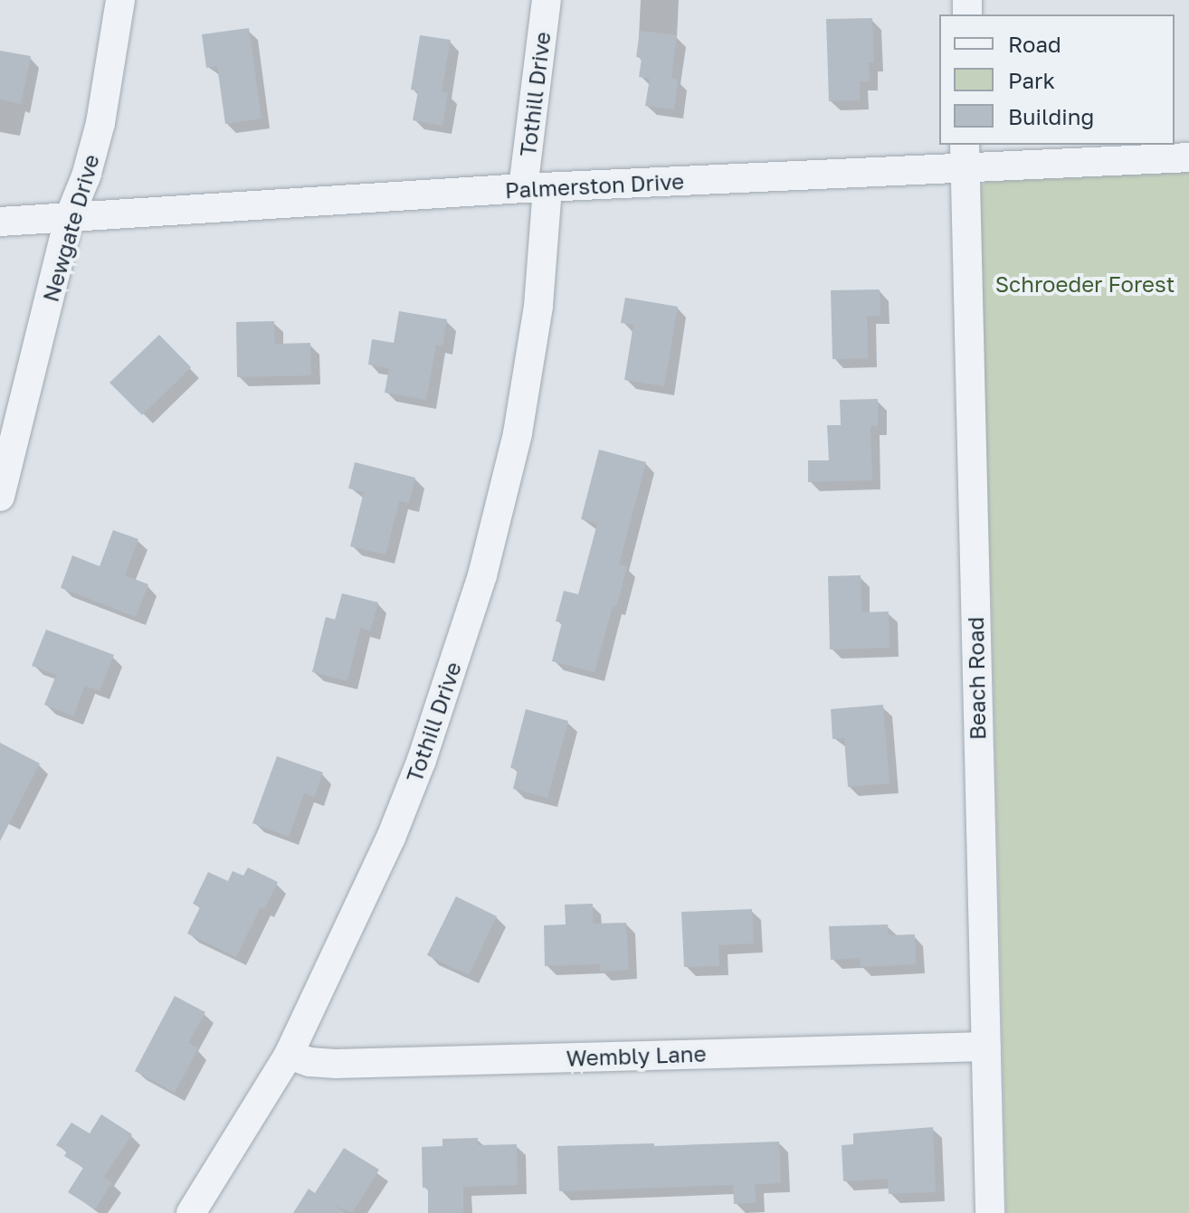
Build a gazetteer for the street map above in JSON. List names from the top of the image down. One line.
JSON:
{"streets":{"street":["Tothill Drive","Palmerston Drive","Newgate Drive","Beach Road","Wembly Lane"]},"crossings":[["Tothill Drive","Palmerston Drive"],["Tothill Drive","Wembly Lane"],["Palmerston Drive","Newgate Drive"],["Palmerston Drive","Beach Road"],["Beach Road","Wembly Lane"]],"parks":["Schroeder Forest"],"legend":["Road","Park","Building"]}
